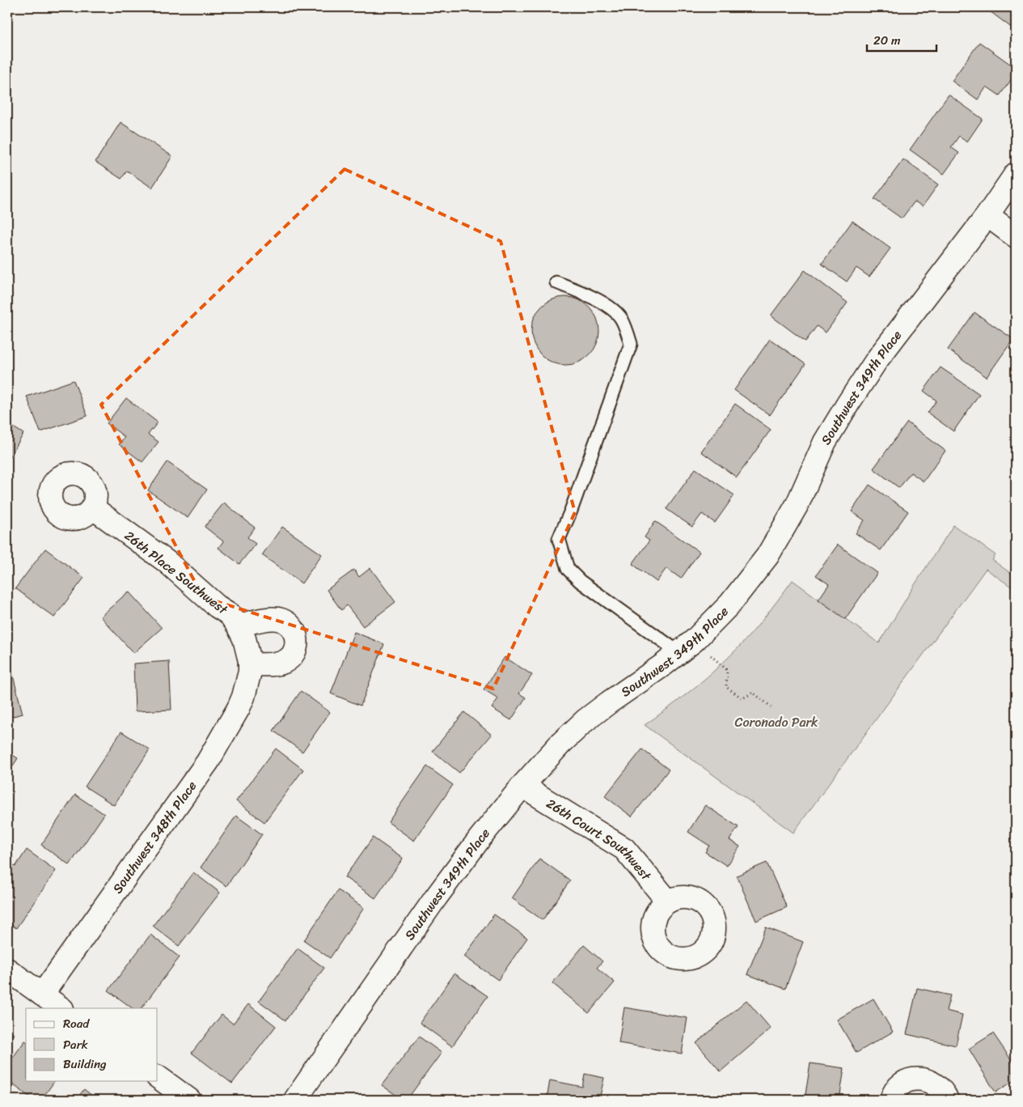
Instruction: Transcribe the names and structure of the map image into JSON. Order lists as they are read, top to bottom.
{
  "streets": {
    "street": [
      "Southwest 349th Place",
      "26th Place Southwest",
      "Southwest 348th Place",
      "26th Court Southwest"
    ]
  },
  "crossings": [
    ["Southwest 349th Place", "26th Court Southwest"],
    ["26th Place Southwest", "Southwest 348th Place"]
  ],
  "parks": ["Coronado Park"],
  "legend": ["Road", "Park", "Building"],
  "scale_bar": "20 m"
}
